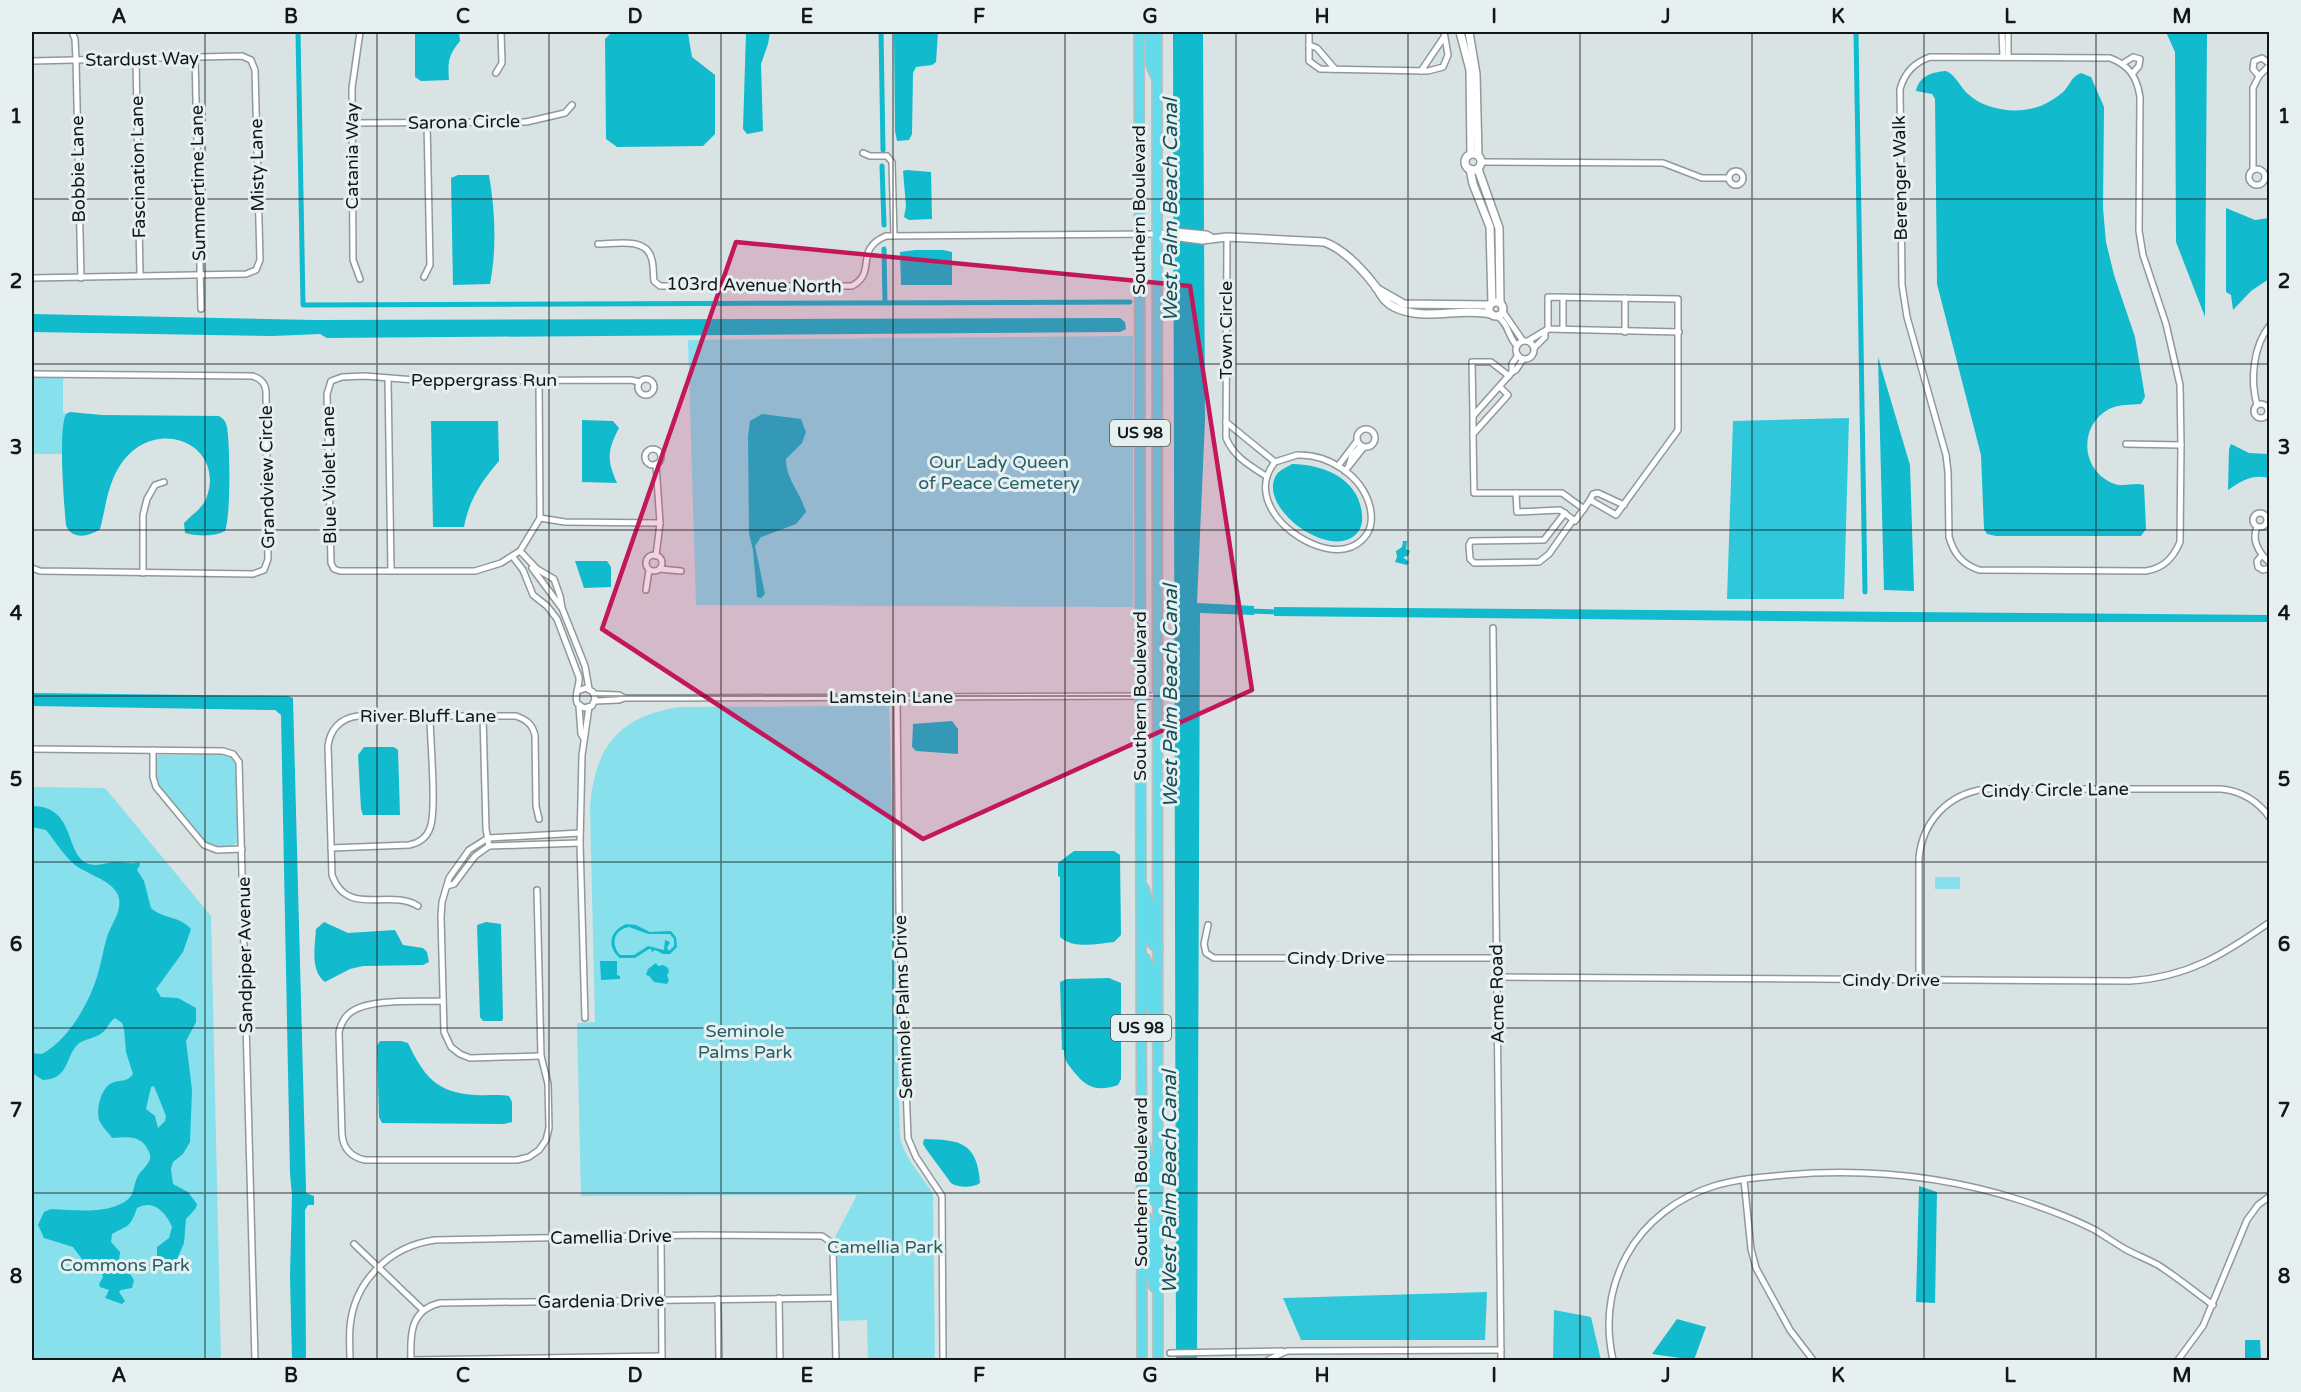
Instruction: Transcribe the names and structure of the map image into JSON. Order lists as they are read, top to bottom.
{
  "streets": {
    "highway": ["Southern Boulevard", "US 98"],
    "street": [
      "Stardust Way",
      "Sarona Circle",
      "Catania Way",
      "Misty Lane",
      "Fascination Lane",
      "Bobbie Lane",
      "Berenger Walk",
      "Summertime Lane",
      "103rd Avenue North",
      "Town Circle",
      "Peppergrass Run",
      "Blue Violet Lane",
      "Grandview Circle",
      "Lamstein Lane",
      "River Bluff Lane",
      "Cindy Circle Lane",
      "Sandpiper Avenue",
      "Cindy Drive",
      "Acme Road",
      "Seminole Palms Drive",
      "Camellia Drive",
      "Gardenia Drive"
    ]
  },
  "crossings": [
    ["Stardust Way", "Misty Lane"],
    ["Stardust Way", "Fascination Lane"],
    ["Stardust Way", "Bobbie Lane"],
    ["Stardust Way", "Summertime Lane"],
    ["Sarona Circle", "Catania Way"],
    ["Misty Lane", "Summertime Lane"],
    ["Southern Boulevard", "103rd Avenue North"],
    ["Southern Boulevard", "Lamstein Lane"],
    ["Peppergrass Run", "Blue Violet Lane"],
    ["Lamstein Lane", "Seminole Palms Drive"],
    ["Cindy Circle Lane", "Cindy Drive"],
    ["Cindy Drive", "Acme Road"],
    ["Camellia Drive", "Gardenia Drive"]
  ],
  "water": ["West Palm Beach Canal"],
  "parks": [
    "Our Lady Queen of Peace Cemetery",
    "Seminole Palms Park",
    "Camellia Park",
    "Commons Park"
  ],
  "grid": {
    "columns": [
      "A",
      "B",
      "C",
      "D",
      "E",
      "F",
      "G",
      "H",
      "I",
      "J",
      "K",
      "L",
      "M"
    ],
    "rows": [
      "1",
      "2",
      "3",
      "4",
      "5",
      "6",
      "7",
      "8"
    ]
  }
}
